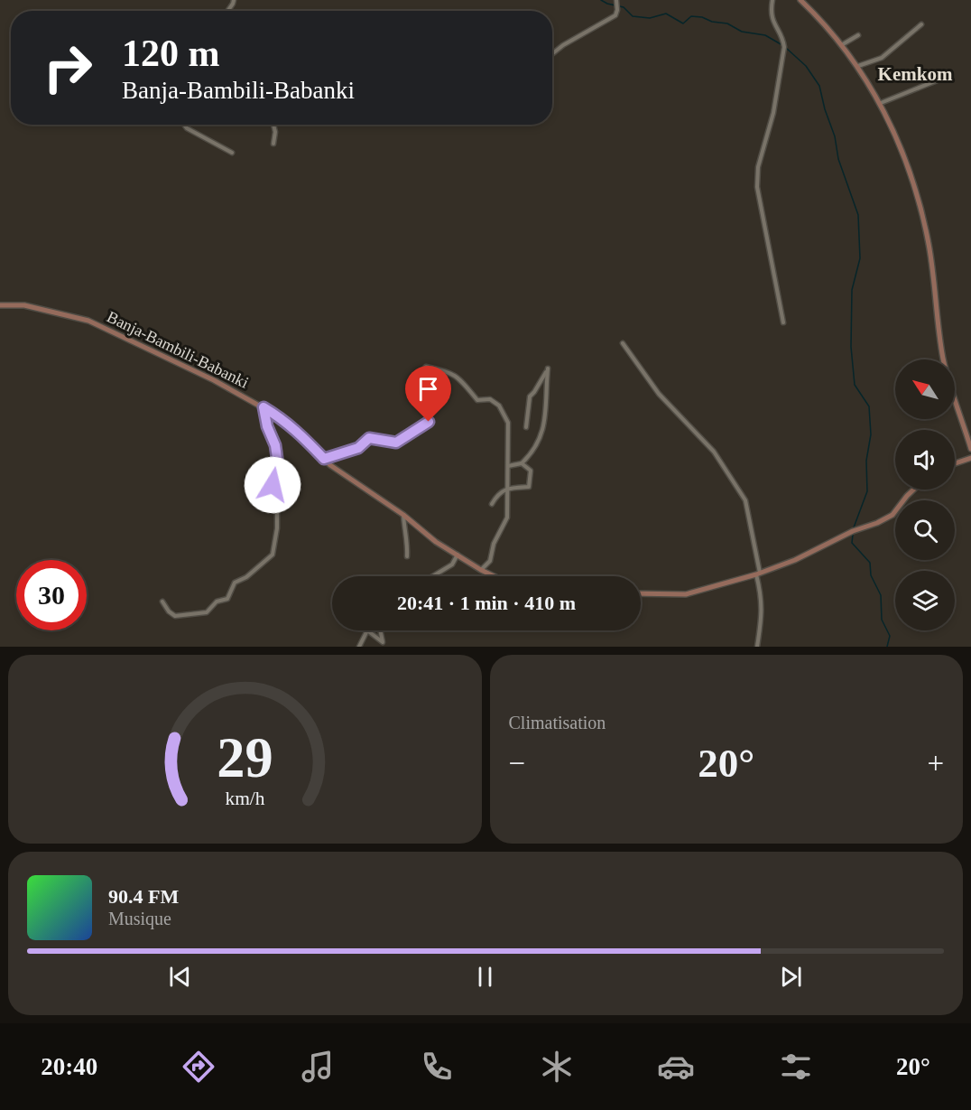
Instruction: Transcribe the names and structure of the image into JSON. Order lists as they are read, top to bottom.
{
  "streets": {
    "street": ["Banja-Bambili-Babanki"]
  },
  "districts": ["Kemkom"],
  "north": "top left",
  "page": {
    "turn": ["120 m", "Banja-Bambili-Babanki"],
    "limit": "30",
    "trip": "20:41 · 1 min · 410 m",
    "tile": "Climatisation",
    "heat": ["−", "20°", "+"],
    "song": ["90.4 FM", "Musique"],
    "tabs": ["20:40", "20°"],
    "gauge": ["29", "km/h"]
  }
}
